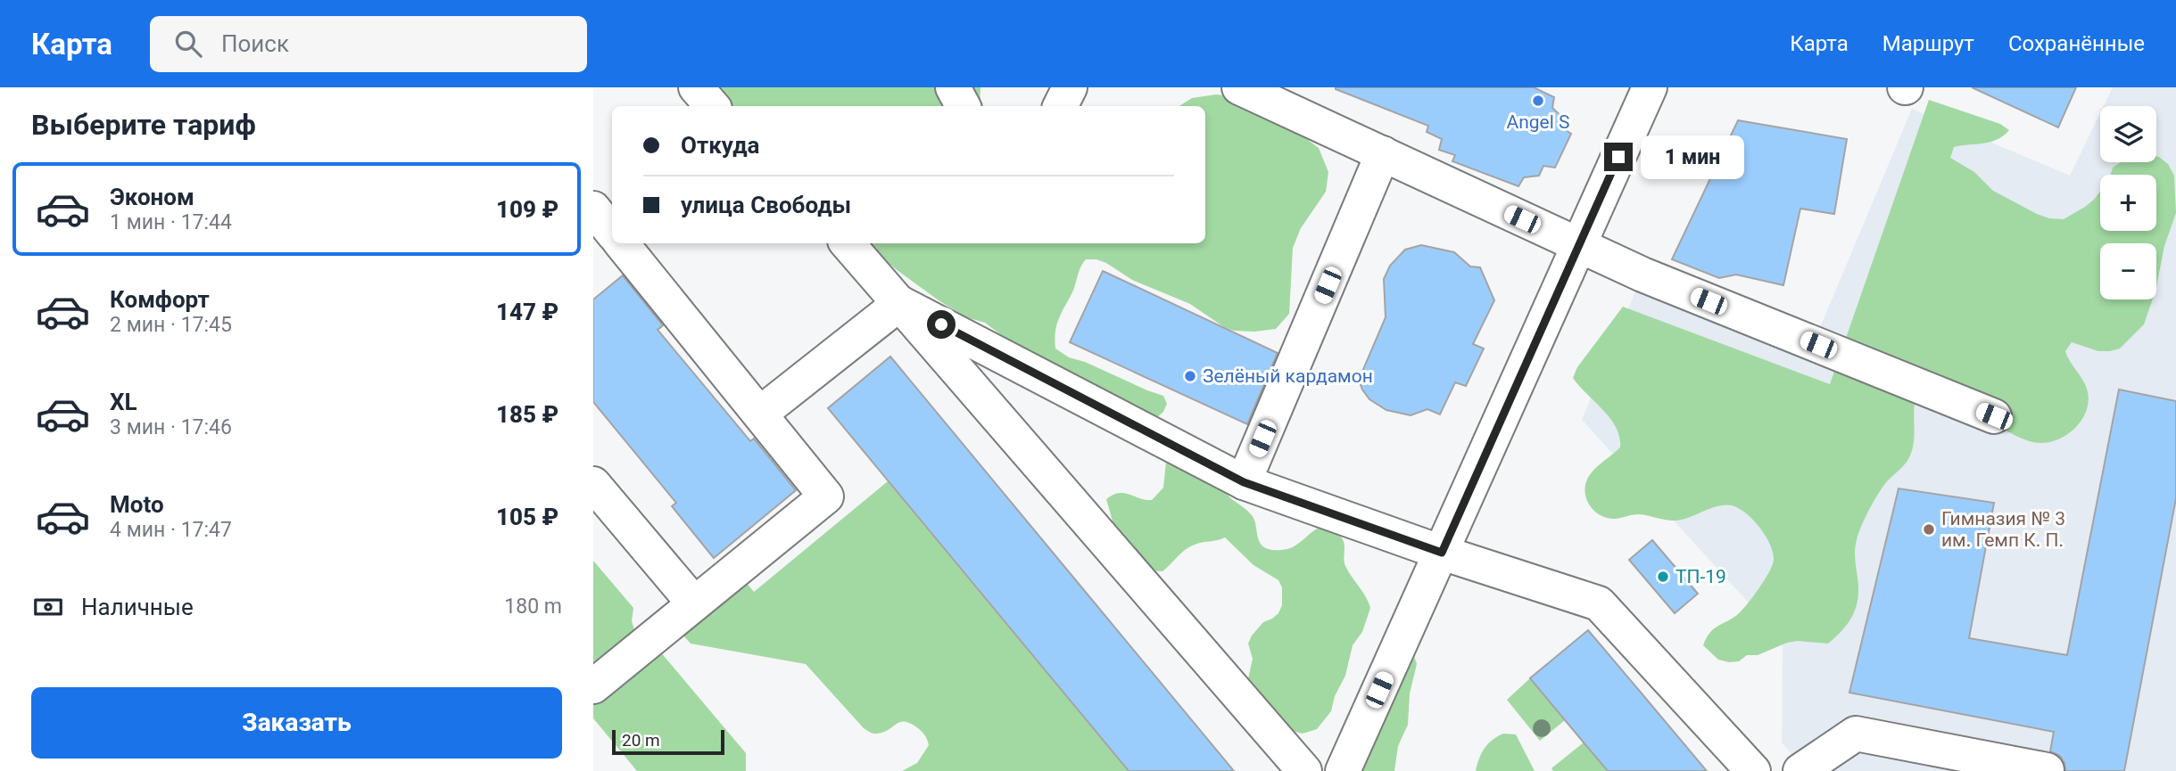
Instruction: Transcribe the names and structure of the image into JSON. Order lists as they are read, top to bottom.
{
  "places": [
    "Angel S",
    "Зелёный кардамон",
    "Гимназия № 3 им. Гемп К. П.",
    "ТП-19"
  ],
  "scale_bar": "20 m",
  "page": {
    "header": "Карта",
    "search": "Поиск",
    "nav": ["Карта", "Маршрут", "Сохранённые"],
    "heading": "Выберите тариф",
    "map_buttons": ["+", "−"],
    "banner": ["Откуда", "улица Свободы"],
    "bubble": "1 мин",
    "list": [
      {
        "name": "Эконом",
        "note": "1 мин · 17:44",
        "value": "109 ₽"
      },
      {
        "name": "Комфорт",
        "note": "2 мин · 17:45",
        "value": "147 ₽"
      },
      {
        "name": "XL",
        "note": "3 мин · 17:46",
        "value": "185 ₽"
      },
      {
        "name": "Moto",
        "note": "4 мин · 17:47",
        "value": "105 ₽"
      }
    ],
    "pay": ["Наличные", "180 m"],
    "buttons": "Заказать",
    "scale": "20 m"
  }
}
